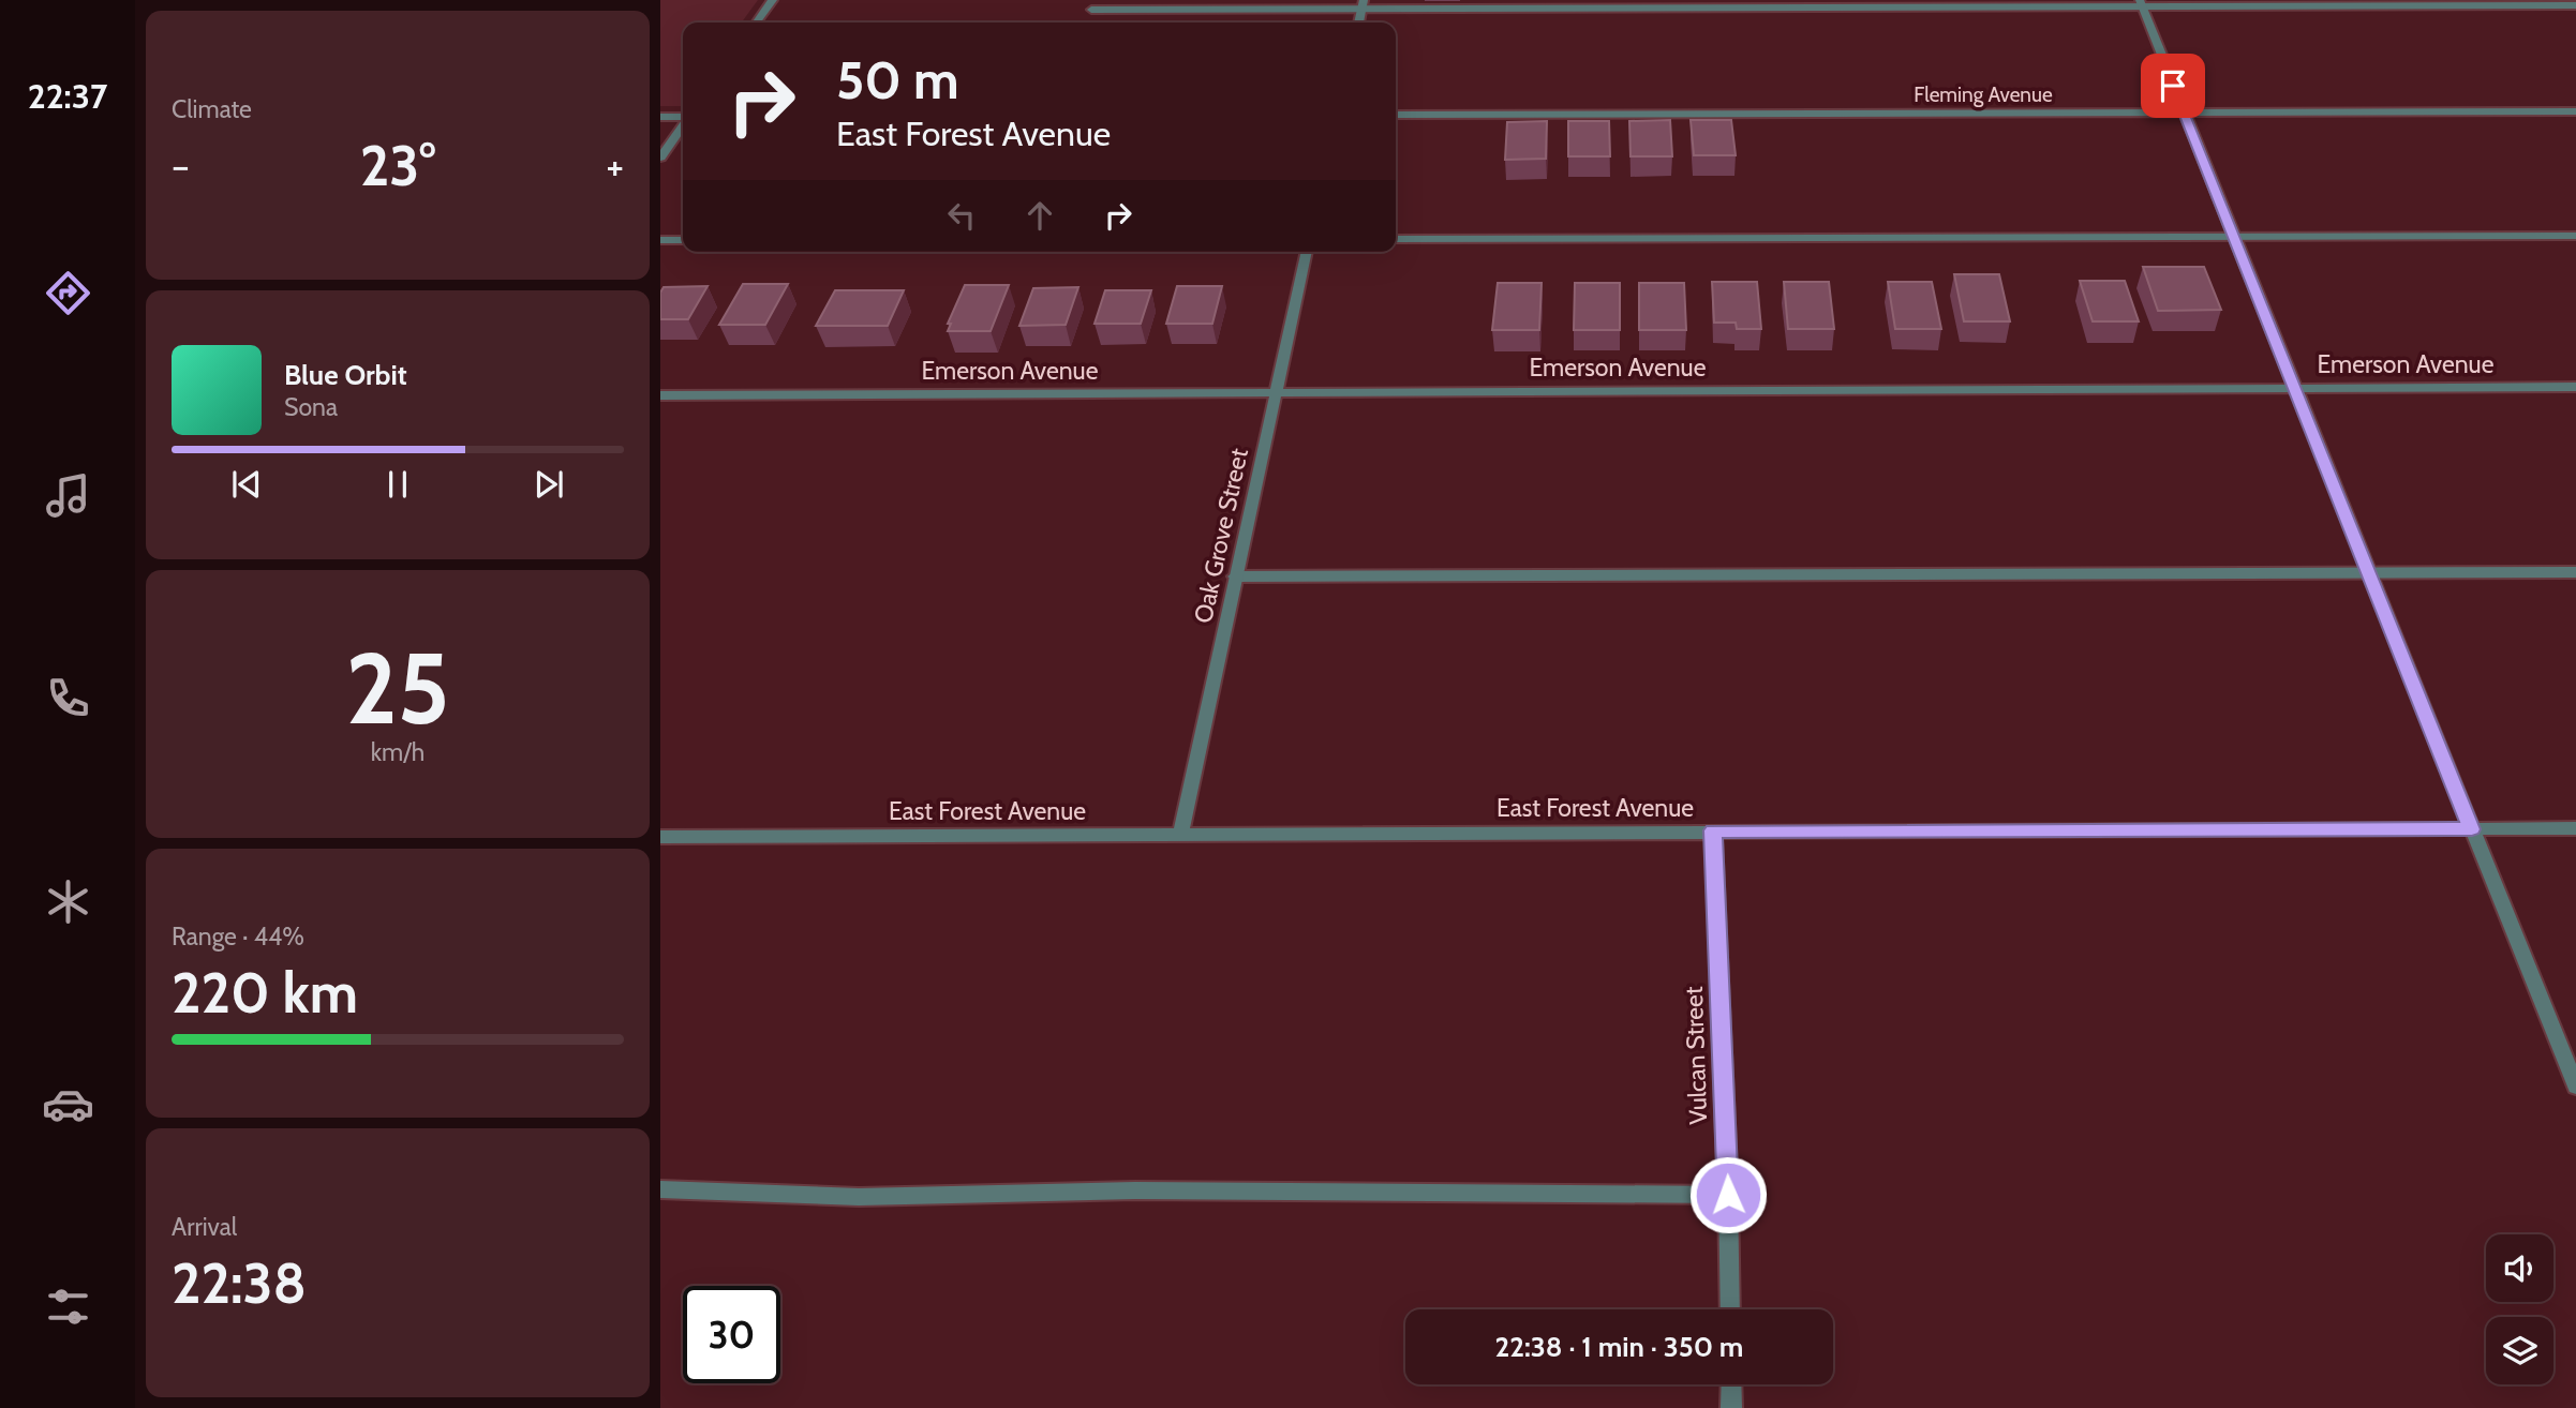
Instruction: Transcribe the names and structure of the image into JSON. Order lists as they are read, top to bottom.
{
  "streets": {
    "street": [
      "Fleming Avenue",
      "Emerson Avenue",
      "Oak Grove Street",
      "East Forest Avenue",
      "Vulcan Street"
    ]
  },
  "crossings": [
    ["Emerson Avenue", "Oak Grove Street"],
    ["Oak Grove Street", "East Forest Avenue"],
    ["East Forest Avenue", "Vulcan Street"]
  ],
  "page": {
    "tabs": "22:37",
    "tile": [
      "Climate",
      ["25", "km/h"],
      ["Range · 44%", "220 km"],
      ["Arrival", "22:38"]
    ],
    "turn": ["50 m", "East Forest Avenue"],
    "heat": ["−", "23°", "+"],
    "song": ["Blue Orbit", "Sona"],
    "limit": "30",
    "trip": "22:38 · 1 min · 350 m"
  }
}
